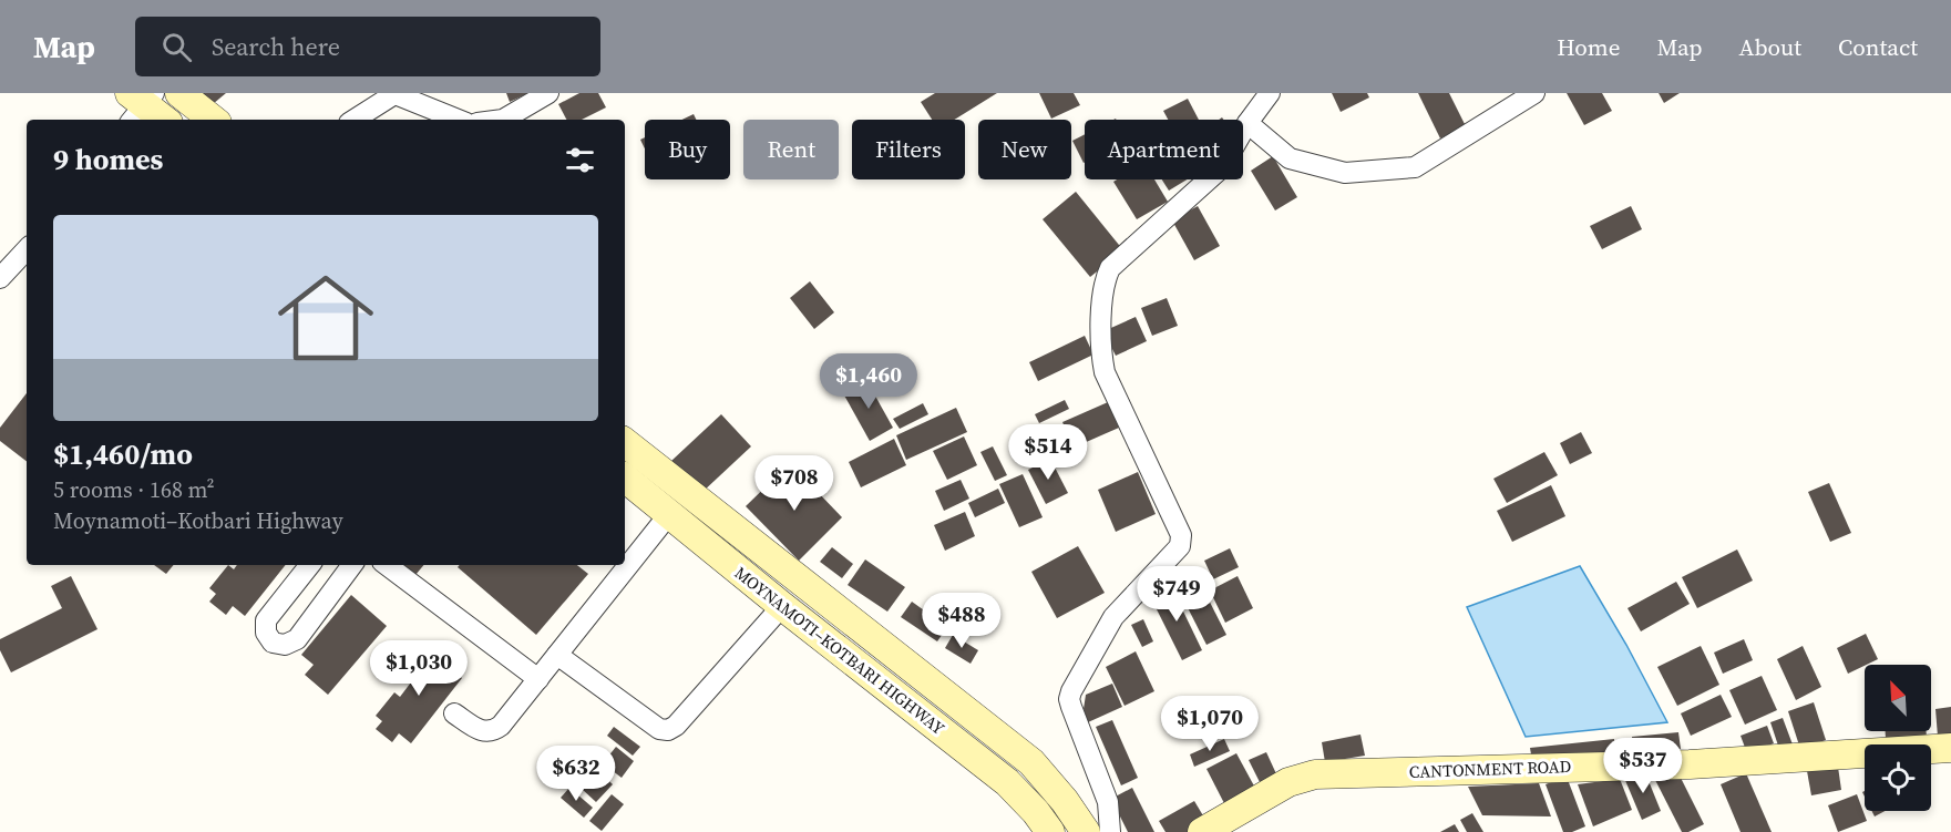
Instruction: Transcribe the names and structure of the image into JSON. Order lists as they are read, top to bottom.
{
  "streets": {
    "main road": ["MOYNAMOTI–KOTBARI HIGHWAY", "CANTONMENT ROAD"]
  },
  "north": "top left",
  "page": {
    "header": "Map",
    "search": "Search here",
    "nav": [
      "Home",
      "Map",
      "About",
      "Contact"
    ],
    "chip": [
      "Buy",
      "Rent",
      "Filters",
      "New",
      "Apartment"
    ],
    "heading": "9 homes",
    "list": [
      {
        "name": "$1,460/mo",
        "note": "5 rooms · 168 m² · Moynamoti–Kotbari Highway"
      }
    ],
    "price": [
      "$1,460",
      "$514",
      "$708",
      "$749",
      "$488",
      "$1,030",
      "$1,070",
      "$537",
      "$632"
    ]
  }
}
